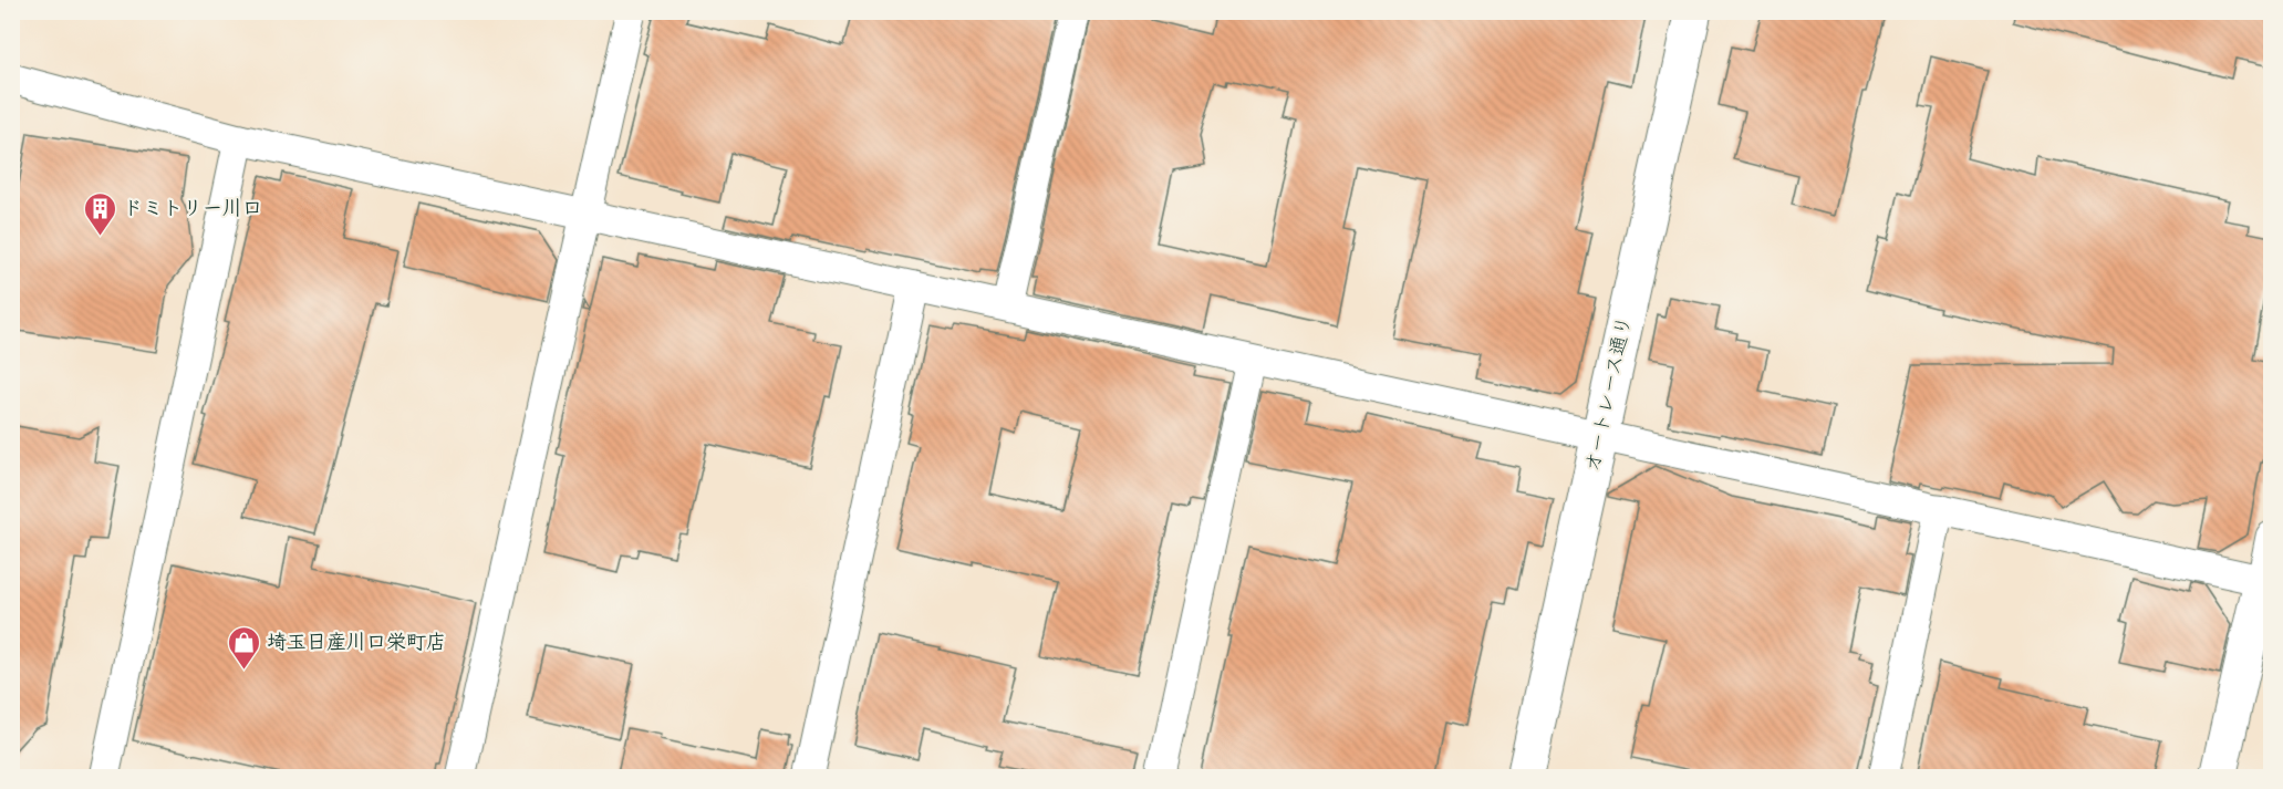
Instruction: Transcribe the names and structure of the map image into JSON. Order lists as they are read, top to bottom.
{
  "streets": {
    "street": ["オートレース通り"]
  },
  "places": {
    "building": ["ドミトリー川口"],
    "shop": ["埼玉日産川口栄町店"]
  }
}
